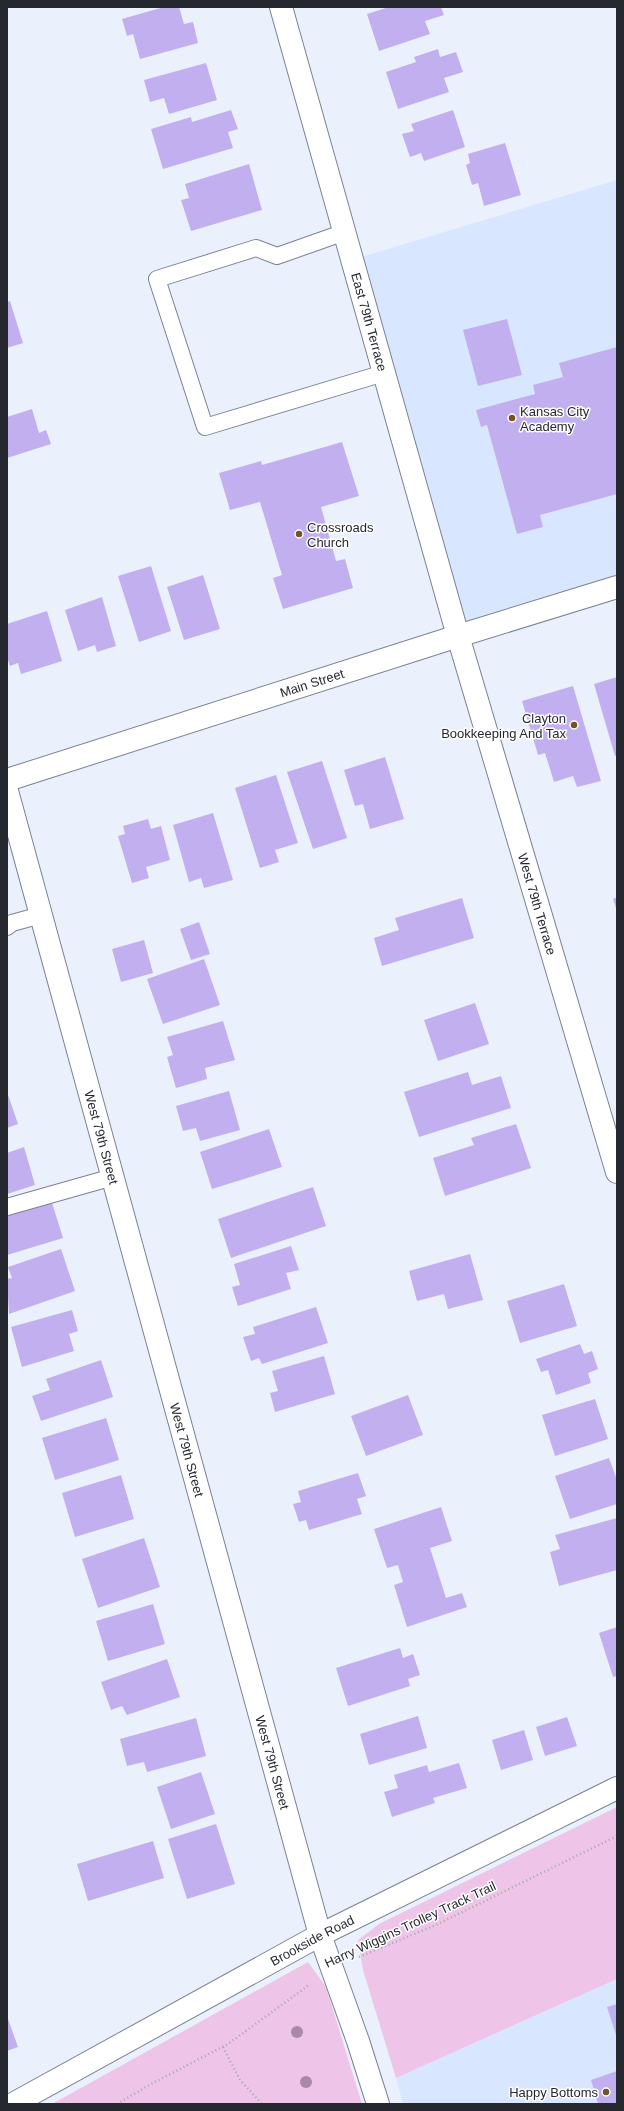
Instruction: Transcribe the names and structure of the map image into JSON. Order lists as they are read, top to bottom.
{
  "streets": {
    "street": [
      "East 79th Terrace",
      "Main Street",
      "West 79th Terrace",
      "West 79th Street",
      "Brookside Road"
    ],
    "path": ["Harry Wiggins Trolley Track Trail"]
  },
  "crossings": [
    ["East 79th Terrace", "Main Street"],
    ["East 79th Terrace", "West 79th Terrace"],
    ["Main Street", "West 79th Terrace"],
    ["West 79th Street", "Harry Wiggins Trolley Track Trail"],
    ["West 79th Street", "Brookside Road"]
  ],
  "places": [
    "Kansas City Academy",
    "Crossroads Church",
    "Clayton Bookkeeping And Tax",
    "Happy Bottoms"
  ]
}
